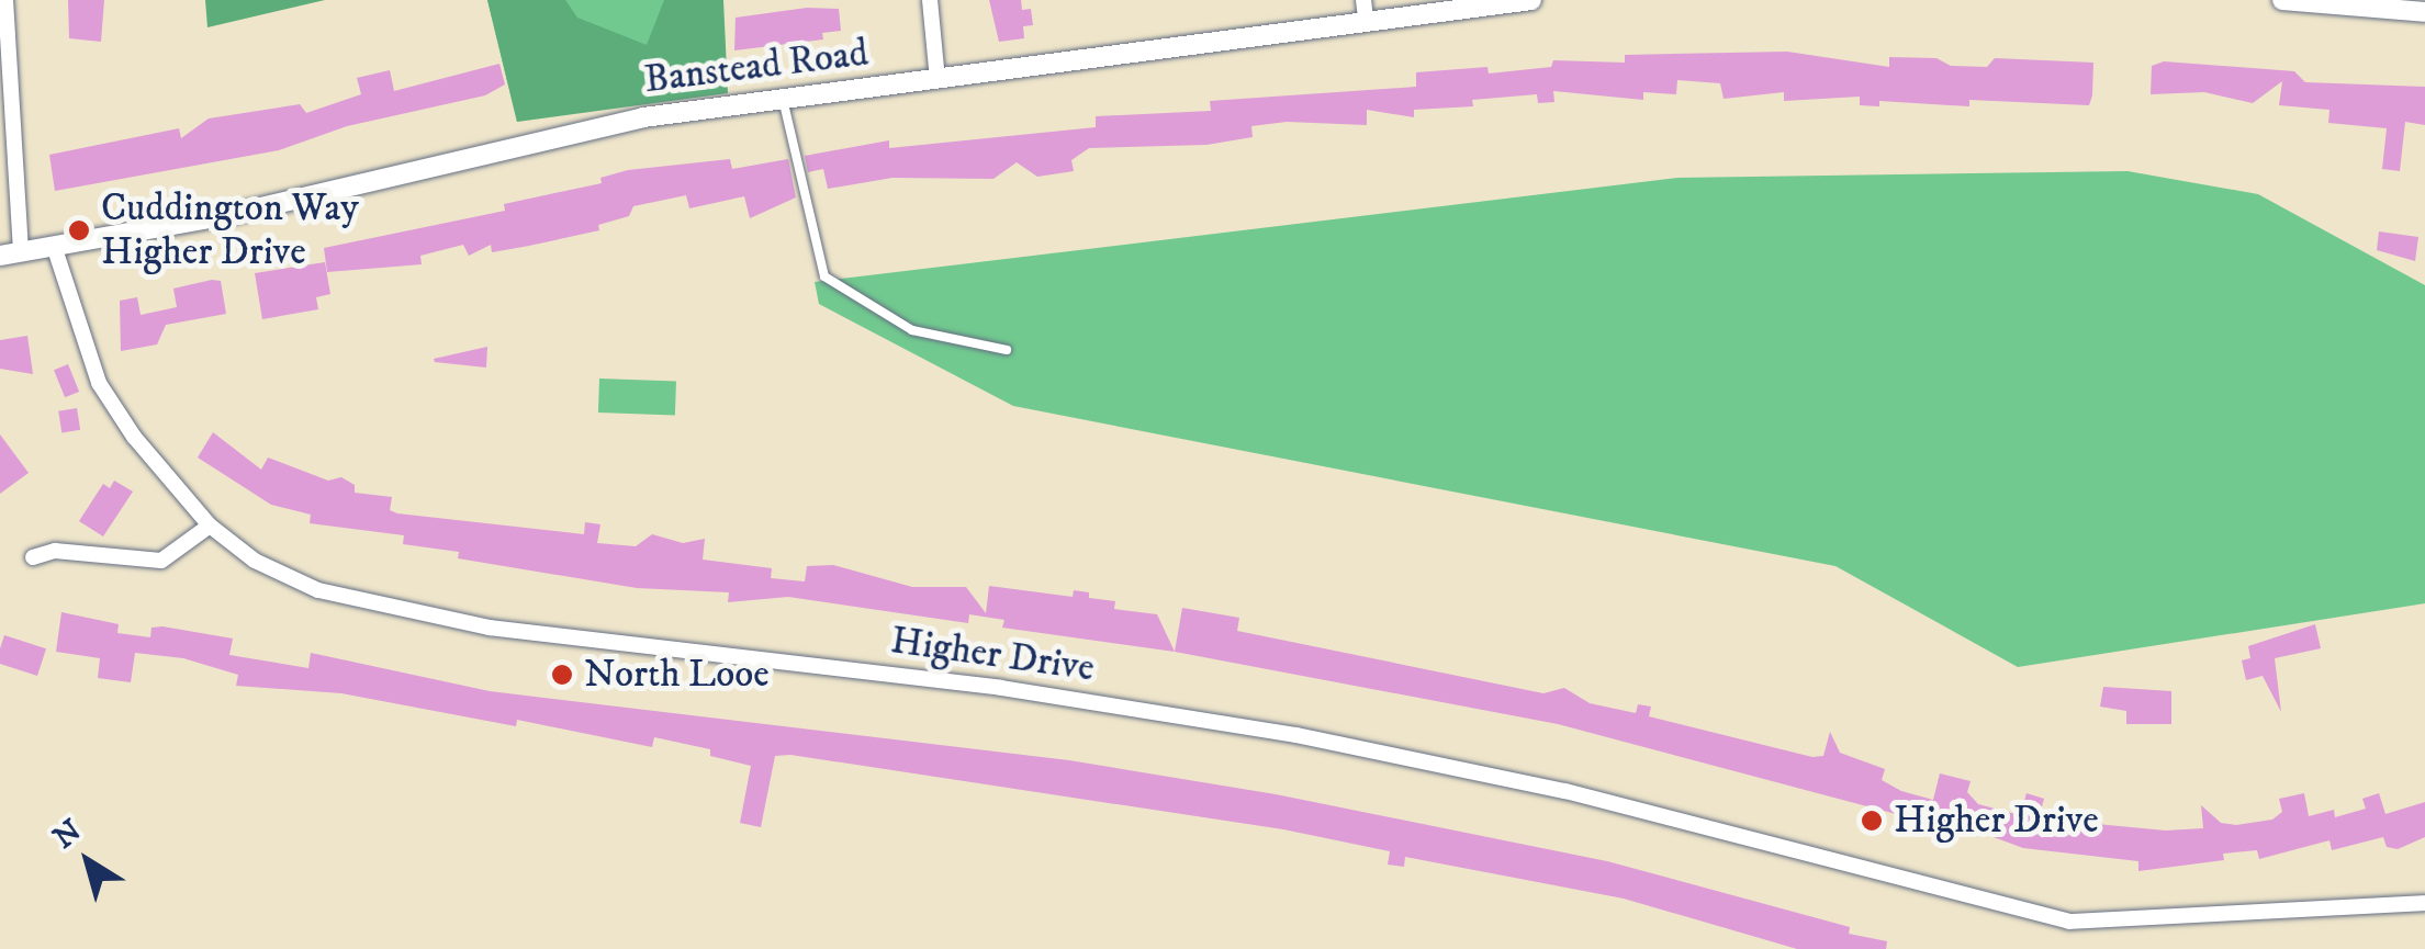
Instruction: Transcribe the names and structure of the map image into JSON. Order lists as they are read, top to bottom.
{
  "streets": {
    "street": ["Banstead Road", "Higher Drive"]
  },
  "crossings": [
    ["Banstead Road", "Higher Drive"]
  ],
  "places": ["Cuddington Way Higher Drive", "North Looe", "Higher Drive"],
  "north": "top left"
}
